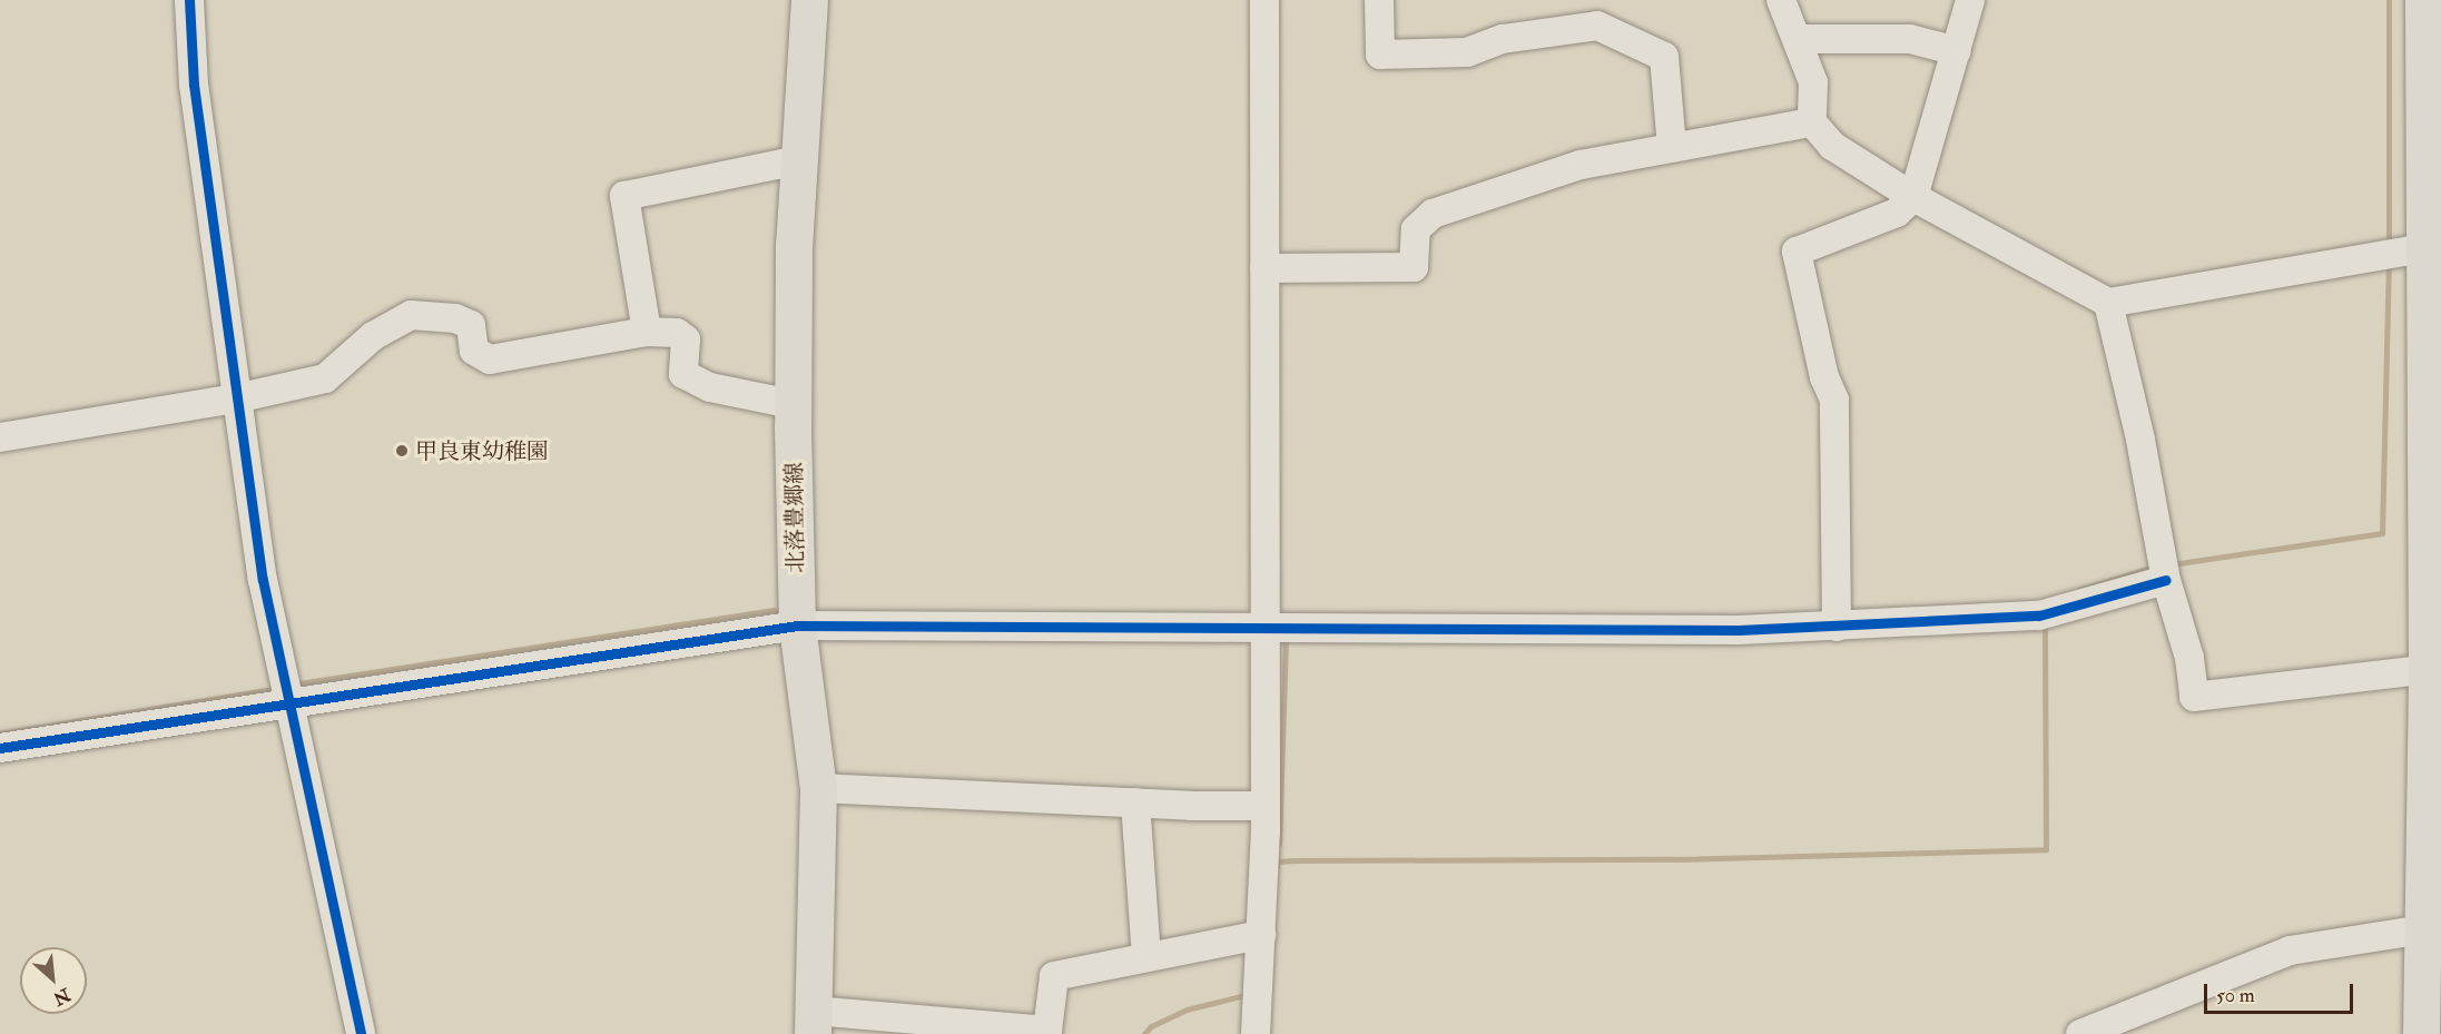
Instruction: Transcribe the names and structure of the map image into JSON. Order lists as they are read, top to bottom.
{
  "streets": {
    "main road": ["北落豊郷線"]
  },
  "places": ["甲良東幼稚園"],
  "scale_bar": "50 m",
  "north": "bottom right"
}
